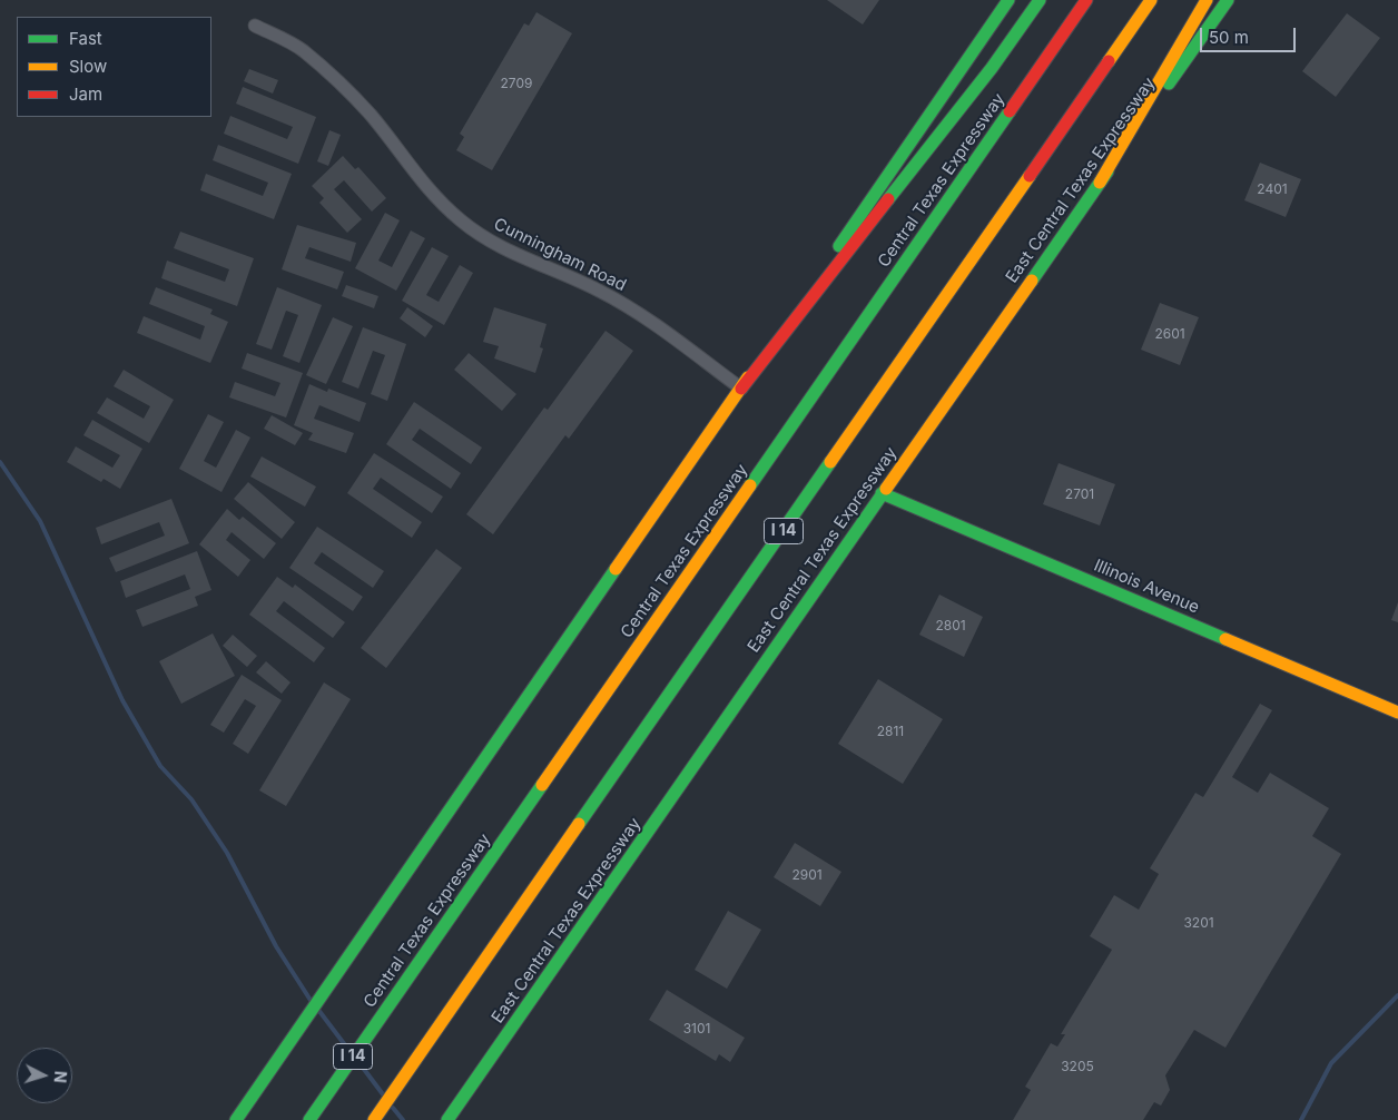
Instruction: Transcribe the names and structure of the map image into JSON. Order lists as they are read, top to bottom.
{
  "streets": {
    "main road": [
      "Central Texas Expressway",
      "East Central Texas Expressway",
      "I 14",
      "Illinois Avenue"
    ],
    "street": ["Cunningham Road"]
  },
  "crossings": [
    ["East Central Texas Expressway", "Illinois Avenue"]
  ],
  "house_numbers": [
    "2709",
    "2401",
    "2601",
    "2701",
    "2801",
    "2811",
    "2901",
    "3201",
    "3101",
    "3205"
  ],
  "legend": ["Fast", "Slow", "Jam"],
  "scale_bar": "50 m",
  "north": "right"
}
